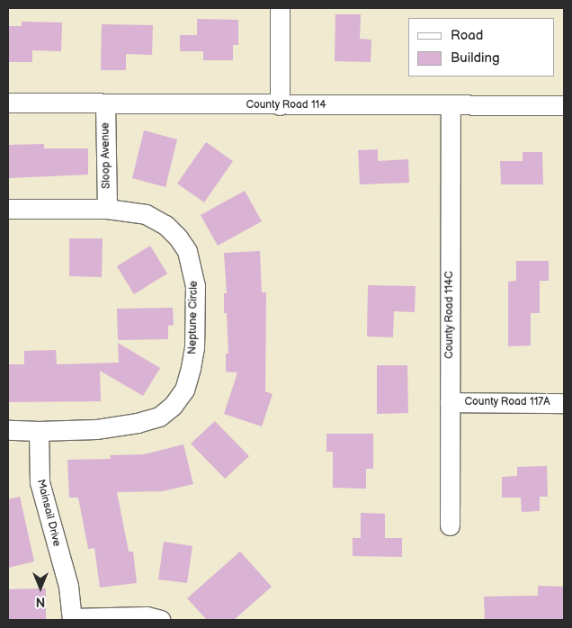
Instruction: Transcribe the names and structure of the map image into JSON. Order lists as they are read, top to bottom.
{
  "streets": {
    "street": [
      "County Road 114",
      "Sloop Avenue",
      "County Road 114C",
      "Neptune Circle",
      "County Road 117A",
      "Mainsail Drive"
    ]
  },
  "crossings": [
    ["County Road 114", "Sloop Avenue"],
    ["County Road 114", "County Road 114C"],
    ["Sloop Avenue", "Neptune Circle"],
    ["County Road 114C", "County Road 117A"],
    ["Neptune Circle", "Mainsail Drive"]
  ],
  "legend": ["Road", "Building"],
  "north": "bottom"
}
